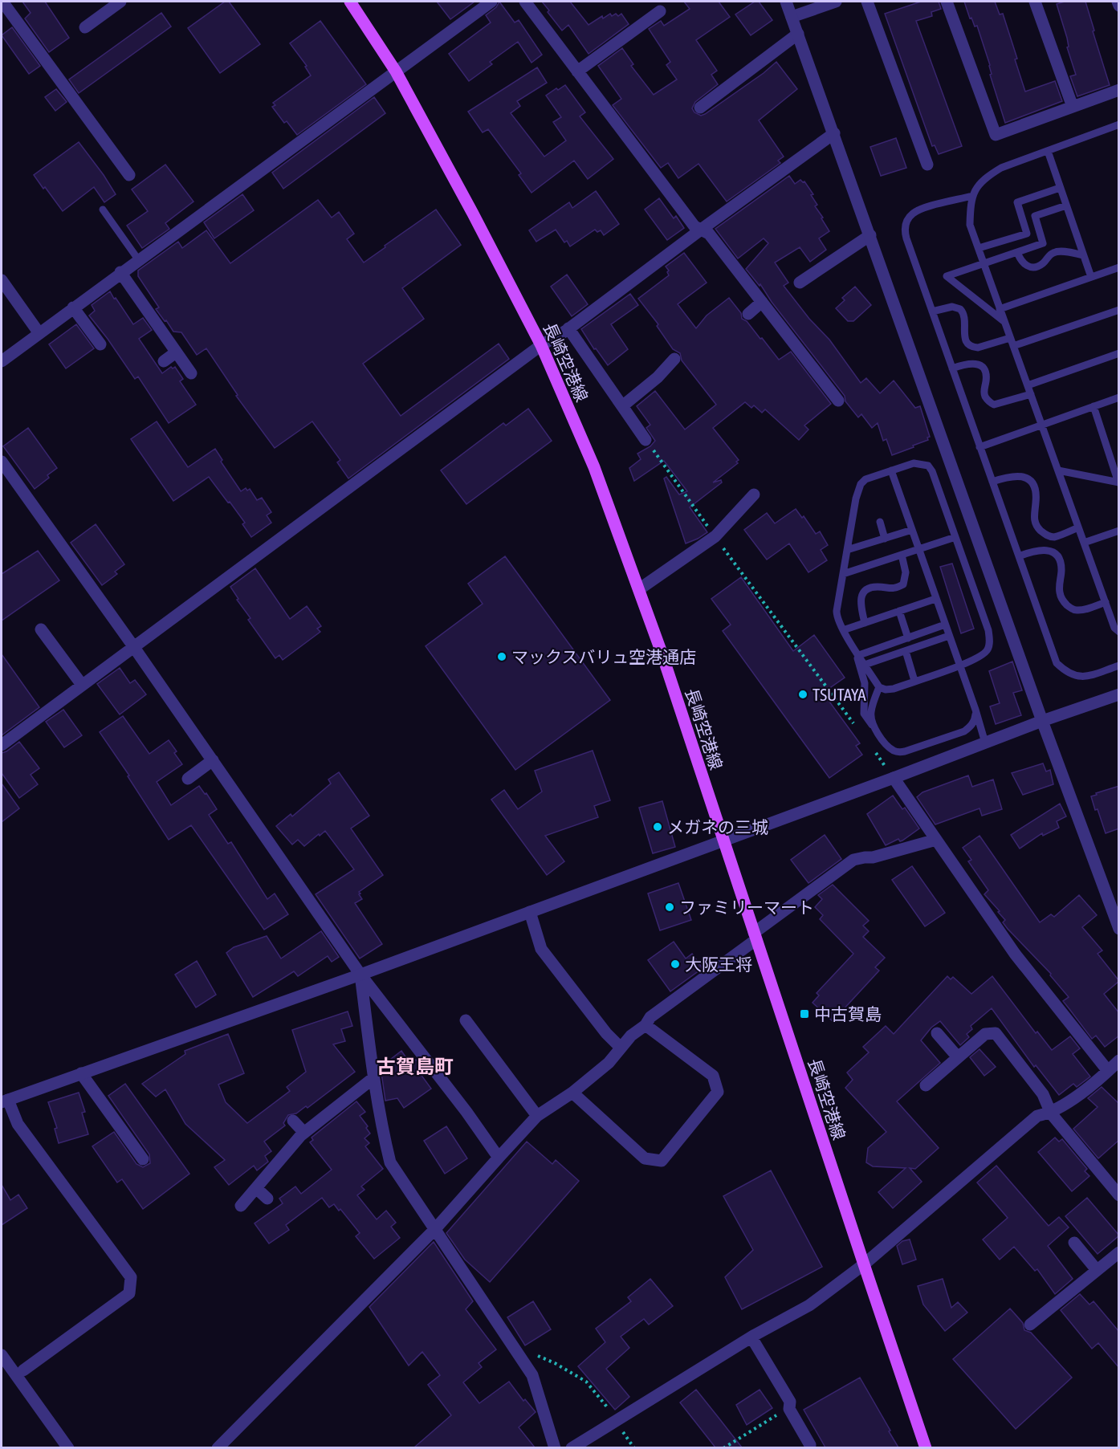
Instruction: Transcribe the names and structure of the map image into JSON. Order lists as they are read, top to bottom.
{
  "streets": {
    "main road": ["長崎空港線"]
  },
  "districts": ["古賀島町"],
  "places": {
    "other": [
      "マックスバリュ空港通店",
      "TSUTAYA",
      "メガネの三城",
      "ファミリーマート",
      "大阪王将"
    ],
    "transit": ["中古賀島"]
  }
}
